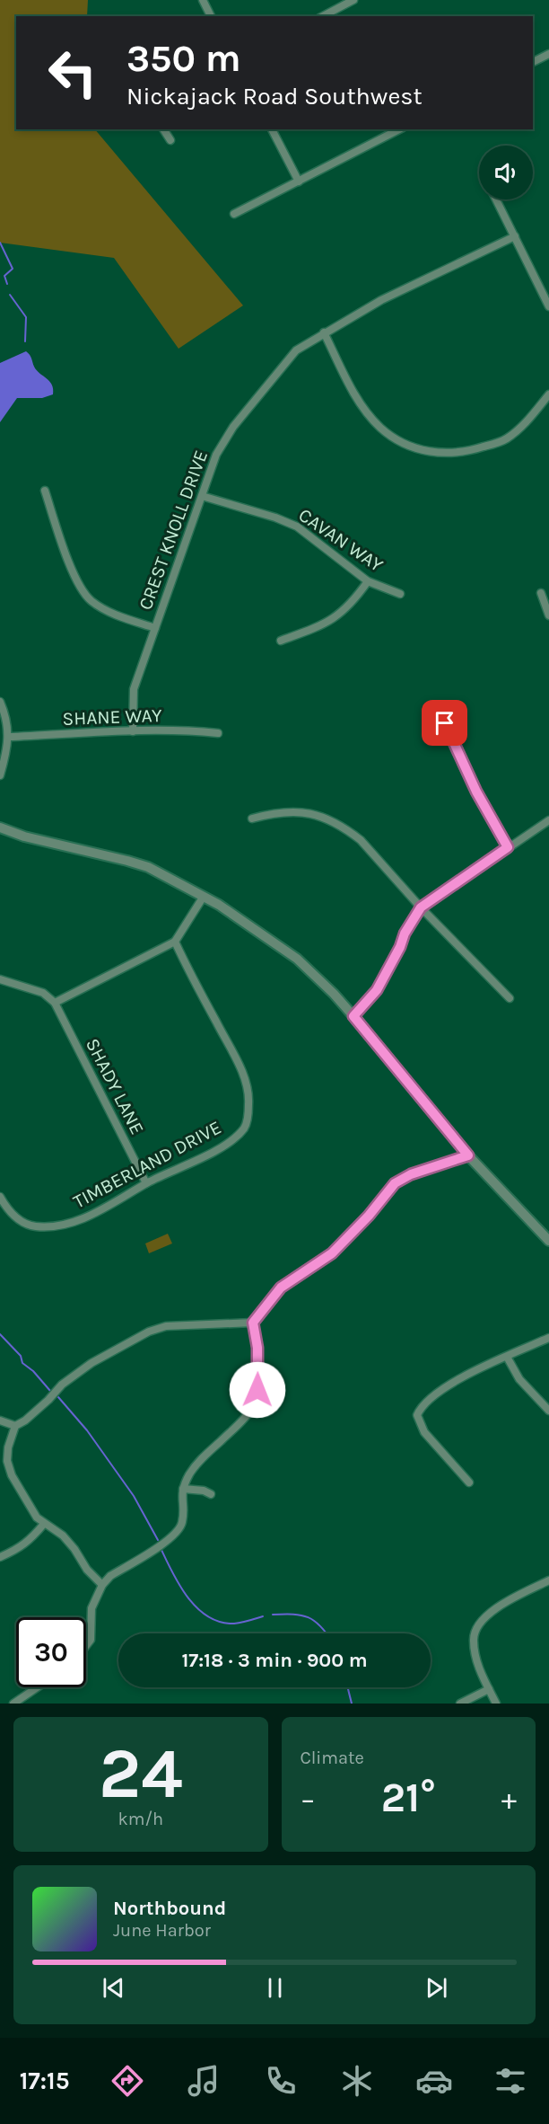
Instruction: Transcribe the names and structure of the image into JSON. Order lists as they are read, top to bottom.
{
  "streets": {
    "street": [
      "CREST KNOLL DRIVE",
      "CAVAN WAY",
      "SHANE WAY",
      "SHADY LANE",
      "TIMBERLAND DRIVE"
    ]
  },
  "crossings": [
    ["CREST KNOLL DRIVE", "CAVAN WAY"],
    ["CREST KNOLL DRIVE", "SHANE WAY"],
    ["SHADY LANE", "TIMBERLAND DRIVE"]
  ],
  "page": {
    "turn": ["350 m", "Nickajack Road Southwest"],
    "limit": "30",
    "trip": "17:18 · 3 min · 900 m",
    "tile": [
      ["24", "km/h"],
      "Climate"
    ],
    "heat": ["−", "21°", "+"],
    "song": ["Northbound", "June Harbor"],
    "tabs": "17:15"
  }
}
